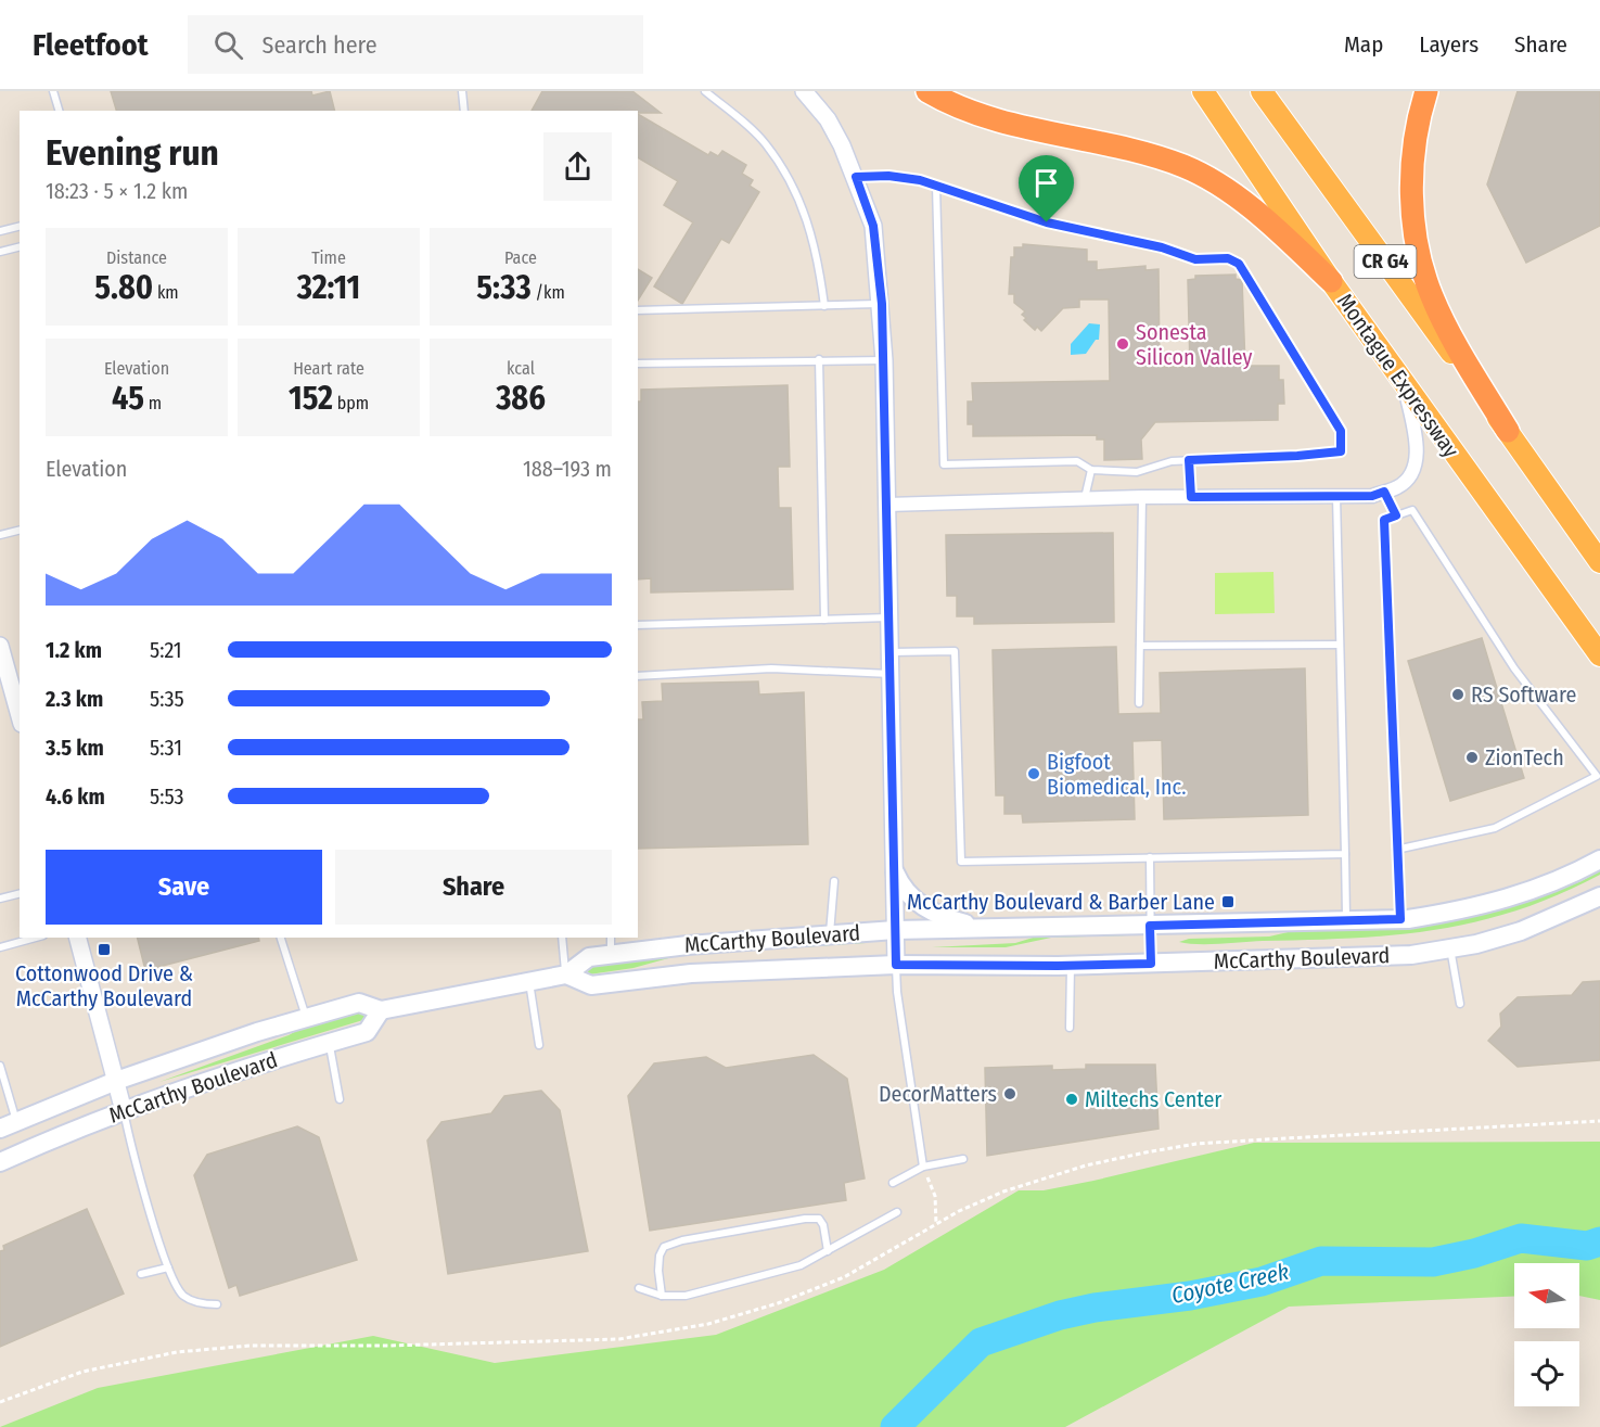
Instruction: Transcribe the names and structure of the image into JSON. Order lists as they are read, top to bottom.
{
  "streets": {
    "highway": ["CR G4", "Montague Expressway"],
    "main road": ["McCarthy Boulevard"]
  },
  "water": ["Coyote Creek"],
  "places": {
    "other": [
      "Sonesta Silicon Valley",
      "RS Software",
      "ZionTech",
      "Bigfoot Biomedical, Inc.",
      "DecorMatters",
      "Miltechs Center"
    ],
    "transit": ["McCarthy Boulevard & Barber Lane", "Cottonwood Drive & McCarthy Boulevard"]
  },
  "north": "left",
  "page": {
    "header": "Fleetfoot",
    "search": "Search here",
    "nav": ["Map", "Layers", "Share"],
    "heading": ["Evening run", "18:23 · 5 × 1.2 km"],
    "stats": [
      ["Distance", "5.80 km"],
      ["Time", "32:11"],
      ["Pace", "5:33 /km"],
      ["Elevation", "45 m"],
      ["Heart rate", "152 bpm"],
      ["kcal", "386"]
    ],
    "chart": ["Elevation", "188–193 m"],
    "list": [
      {
        "name": "1.2 km",
        "note": "5:21"
      },
      {
        "name": "2.3 km",
        "note": "5:35"
      },
      {
        "name": "3.5 km",
        "note": "5:31"
      },
      {
        "name": "4.6 km",
        "note": "5:53"
      }
    ],
    "buttons": ["Save", "Share"]
  }
}
